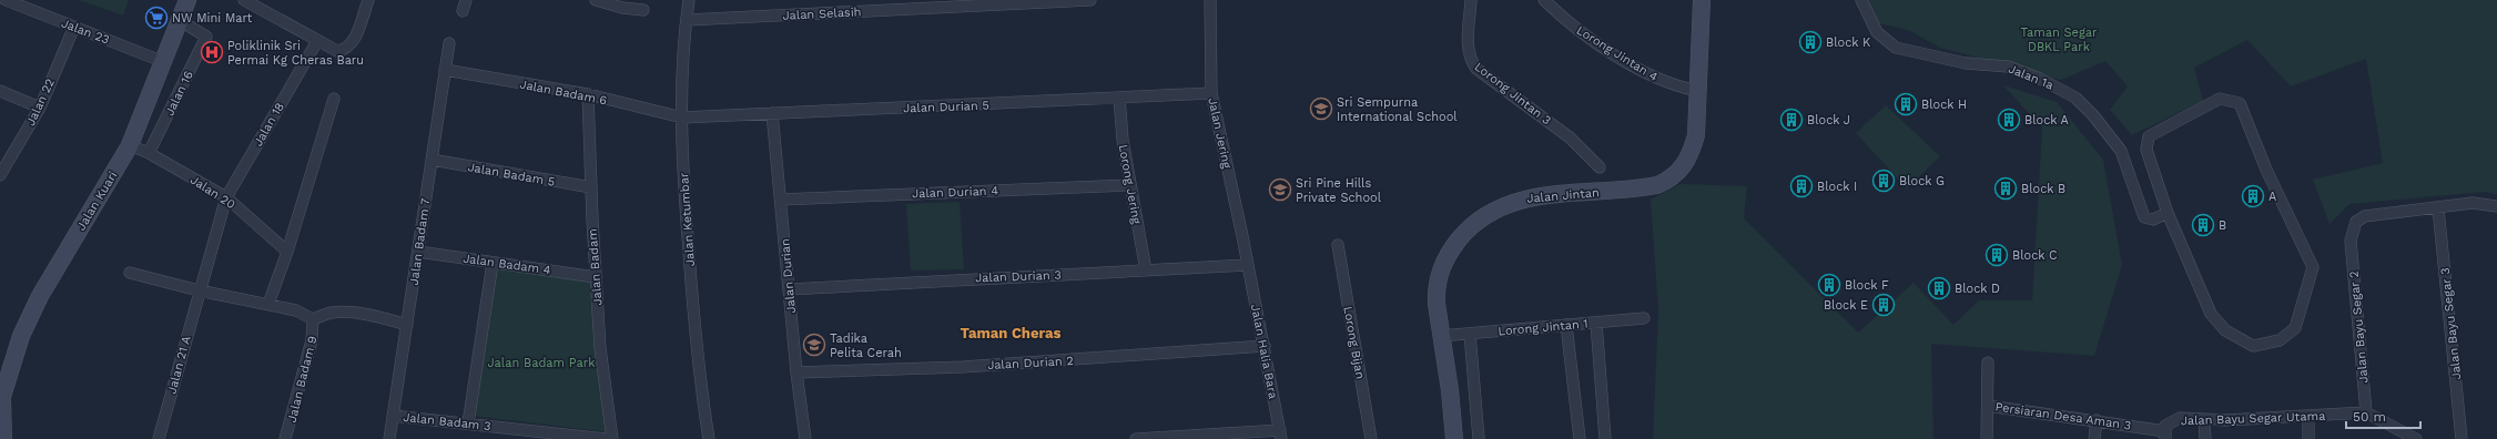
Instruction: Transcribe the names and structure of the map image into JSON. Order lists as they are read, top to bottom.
{
  "streets": {
    "street": [
      "Jalan Selasih",
      "Jalan 23",
      "Lorong Jintan 4",
      "Jalan 1a",
      "Jalan Badam 6",
      "Jalan 16",
      "Lorong Jintan 3",
      "Jalan 22",
      "Jalan Durian 5",
      "Jalan 18",
      "Jalan Jering",
      "Jalan Badam 5",
      "Lorong Jering",
      "Jalan 20",
      "Jalan Durian 4",
      "Jalan Jintan",
      "Jalan Kuari",
      "Jalan Ketumbar",
      "Jalan Badam 7",
      "Jalan Badam 4",
      "Jalan Badam",
      "Jalan Durian",
      "Jalan Durian 3",
      "Jalan Bayu Segar 3",
      "Lorong Jintan 1",
      "Jalan Bayu Segar 2",
      "Lorong Bijan",
      "Jalan Halia Bara",
      "Jalan Durian 2",
      "Jalan 21 A",
      "Jalan Badam 9",
      "Persiaran Desa Aman 3",
      "Jalan Bayu Segar Utama",
      "Jalan Badam 3"
    ]
  },
  "crossings": [
    ["Jalan Selasih", "Jalan Ketumbar"],
    ["Jalan 23", "Jalan 22"],
    ["Jalan 23", "Jalan Kuari"],
    ["Lorong Jintan 4", "Jalan Jintan"],
    ["Jalan Badam 6", "Jalan Durian 5"],
    ["Jalan Badam 6", "Jalan Ketumbar"],
    ["Jalan Badam 6", "Jalan Badam 7"],
    ["Jalan Badam 6", "Jalan Badam"],
    ["Jalan 16", "Jalan 20"],
    ["Jalan 16", "Jalan Kuari"],
    ["Jalan Durian 5", "Jalan Jering"],
    ["Jalan Durian 5", "Lorong Jering"],
    ["Jalan Durian 5", "Jalan Ketumbar"],
    ["Jalan Durian 5", "Jalan Durian"],
    ["Jalan 18", "Jalan 20"],
    ["Jalan 18", "Jalan 21 A"],
    ["Jalan Jering", "Jalan Durian 3"],
    ["Jalan Jering", "Jalan Halia Bara"],
    ["Jalan Badam 5", "Jalan Badam 7"],
    ["Jalan Badam 5", "Jalan Badam"],
    ["Lorong Jering", "Jalan Durian 4"],
    ["Lorong Jering", "Jalan Durian 3"],
    ["Jalan 20", "Jalan Kuari"],
    ["Jalan Durian 4", "Jalan Durian"],
    ["Jalan Jintan", "Lorong Jintan 1"],
    ["Jalan Badam 7", "Jalan Badam 4"],
    ["Jalan Badam 7", "Jalan Badam 3"],
    ["Jalan Badam 4", "Jalan Badam"],
    ["Jalan Durian", "Jalan Durian 3"],
    ["Jalan Durian", "Jalan Durian 2"],
    ["Jalan Durian 3", "Jalan Halia Bara"],
    ["Jalan Bayu Segar 3", "Jalan Bayu Segar 2"],
    ["Jalan Bayu Segar 2", "Jalan Bayu Segar Utama"],
    ["Jalan Halia Bara", "Jalan Durian 2"],
    ["Persiaran Desa Aman 3", "Jalan Bayu Segar Utama"]
  ],
  "districts": ["Taman Cheras"],
  "parks": ["Taman Segar DBKL Park", "Jalan Badam Park"],
  "places": {
    "supermarket": ["NW Mini Mart"],
    "building": [
      "Block K",
      "Block H",
      "Block J",
      "Block A",
      "Block G",
      "Block I",
      "Block B",
      "A",
      "B",
      "Block C",
      "Block F",
      "Block D",
      "Block E"
    ],
    "hospital": ["Poliklinik Sri Permai Kg Cheras Baru"],
    "school or university": ["Sri Sempurna International School", "Sri Pine Hills Private School", "Tadika Pelita Cerah"]
  },
  "scale_bar": "50 m"
}
